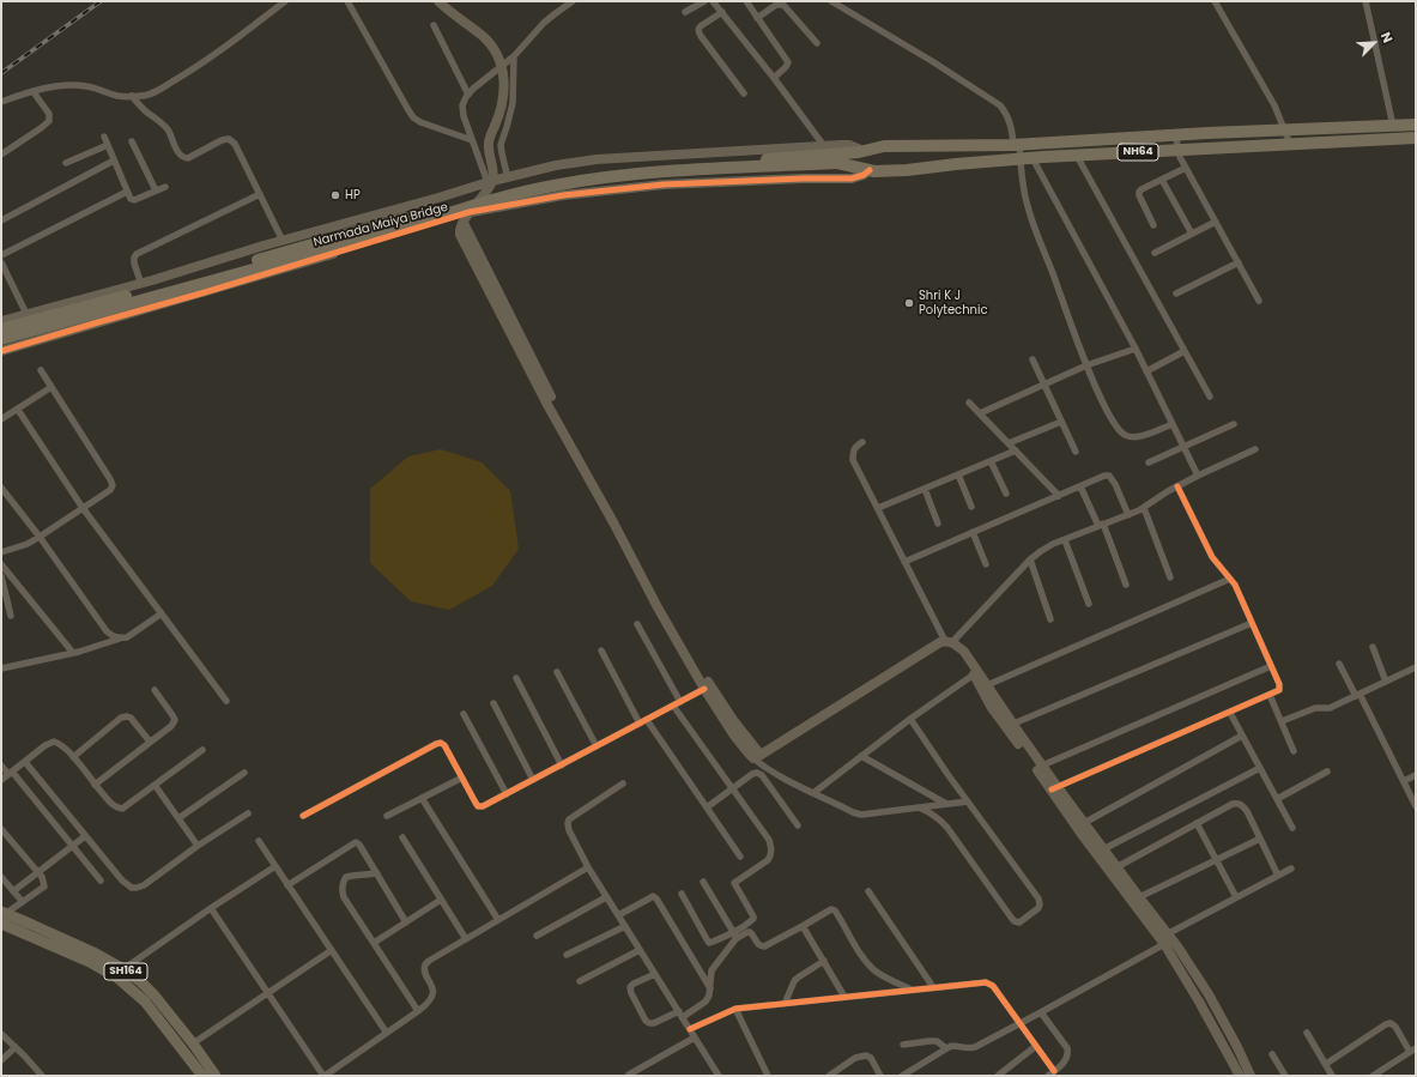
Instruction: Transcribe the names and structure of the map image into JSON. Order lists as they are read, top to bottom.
{
  "streets": {
    "highway": ["NH64", "Narmada Maiya Bridge"],
    "main road": ["SH164"]
  },
  "crossings": [
    ["NH64", "Narmada Maiya Bridge"]
  ],
  "places": ["HP", "Shri K J Polytechnic"],
  "north": "top right"
}
